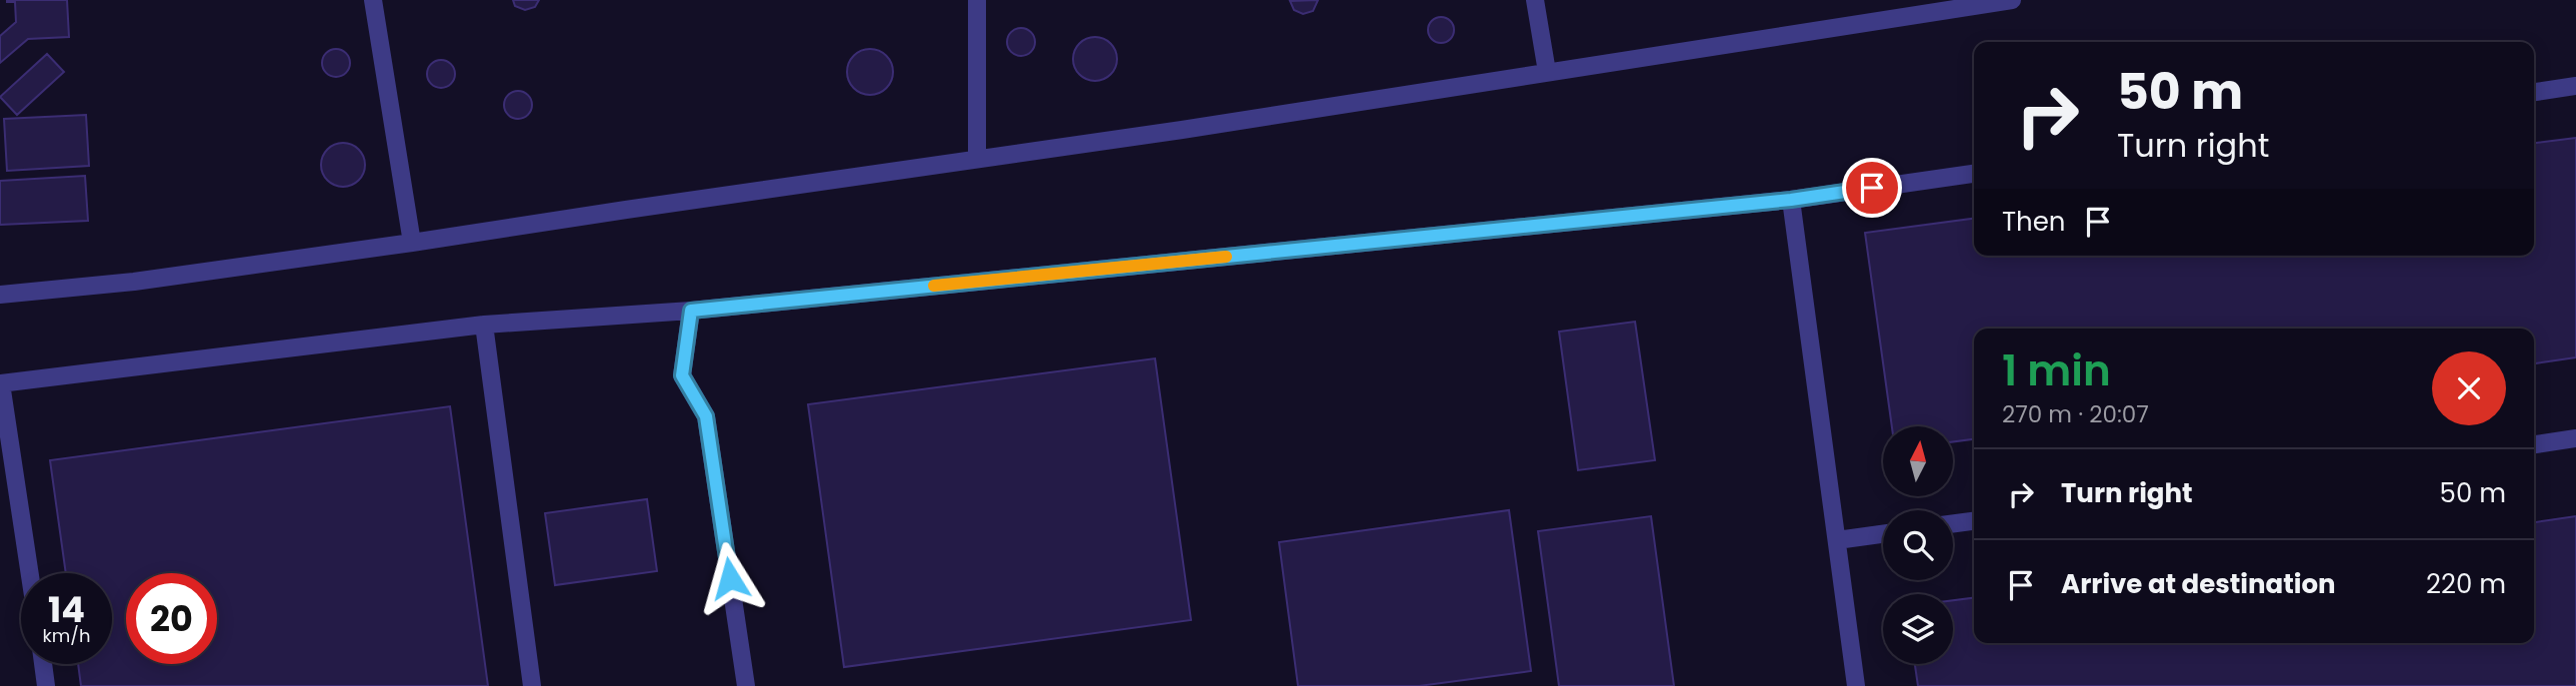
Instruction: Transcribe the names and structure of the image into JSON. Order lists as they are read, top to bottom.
{
  "north": "top",
  "page": {
    "turn": ["50 m", "Turn right"],
    "then": "Then",
    "heading": ["1 min", "270 m · 20:07"],
    "list": [
      {
        "name": "Turn right",
        "value": "50 m"
      },
      {
        "name": "Arrive at destination",
        "value": "220 m"
      }
    ],
    "speed": "14 km/h",
    "limit": "20"
  }
}
